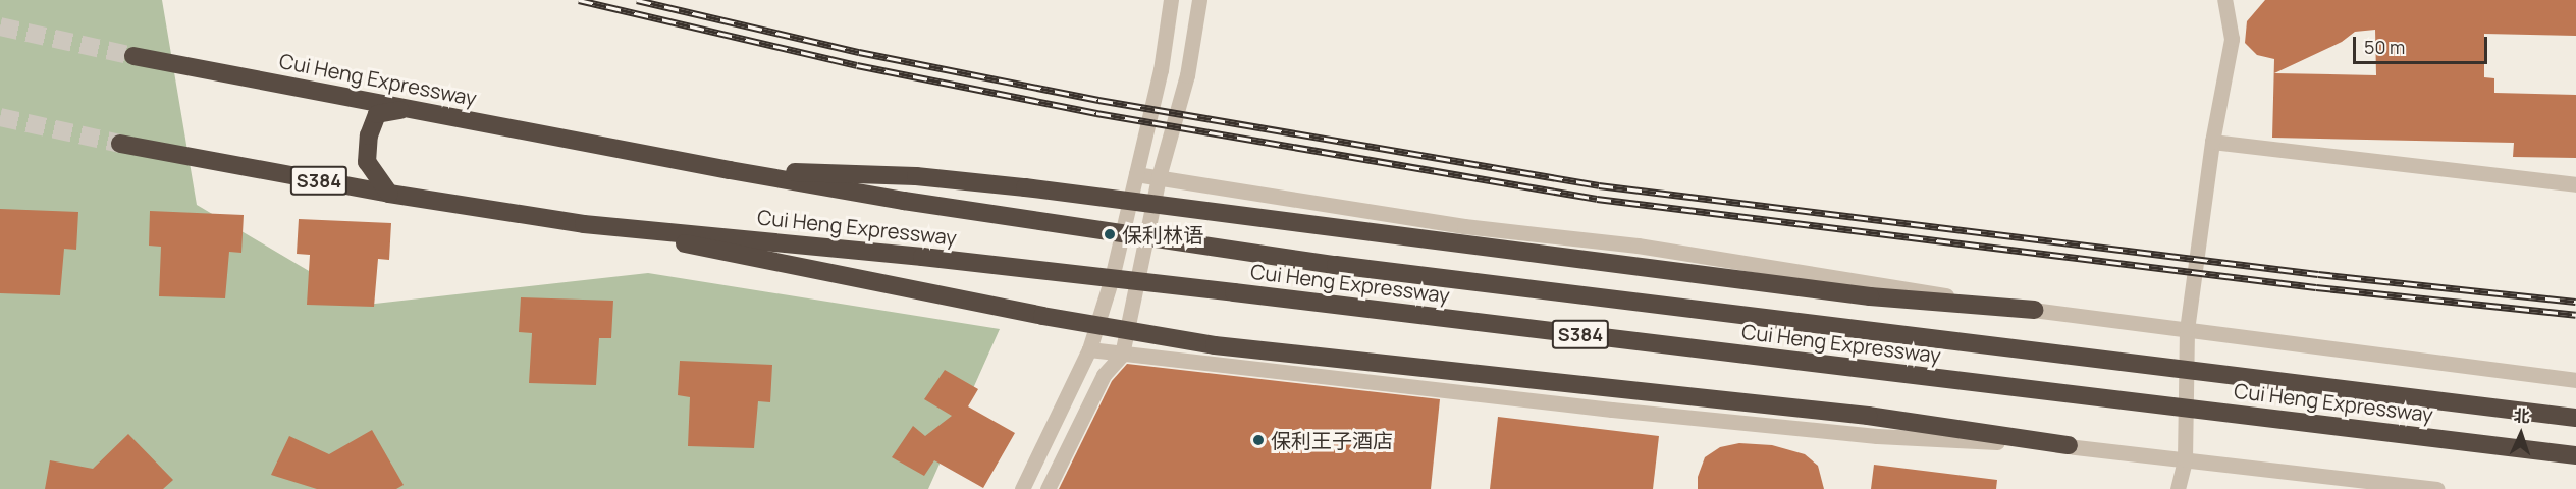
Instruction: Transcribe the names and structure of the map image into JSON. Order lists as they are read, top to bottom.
{
  "streets": {
    "highway": ["Cui Heng Expressway", "S384"]
  },
  "places": ["保利林语", "保利王子酒店"],
  "scale_bar": "50 m",
  "north": "top"
}
